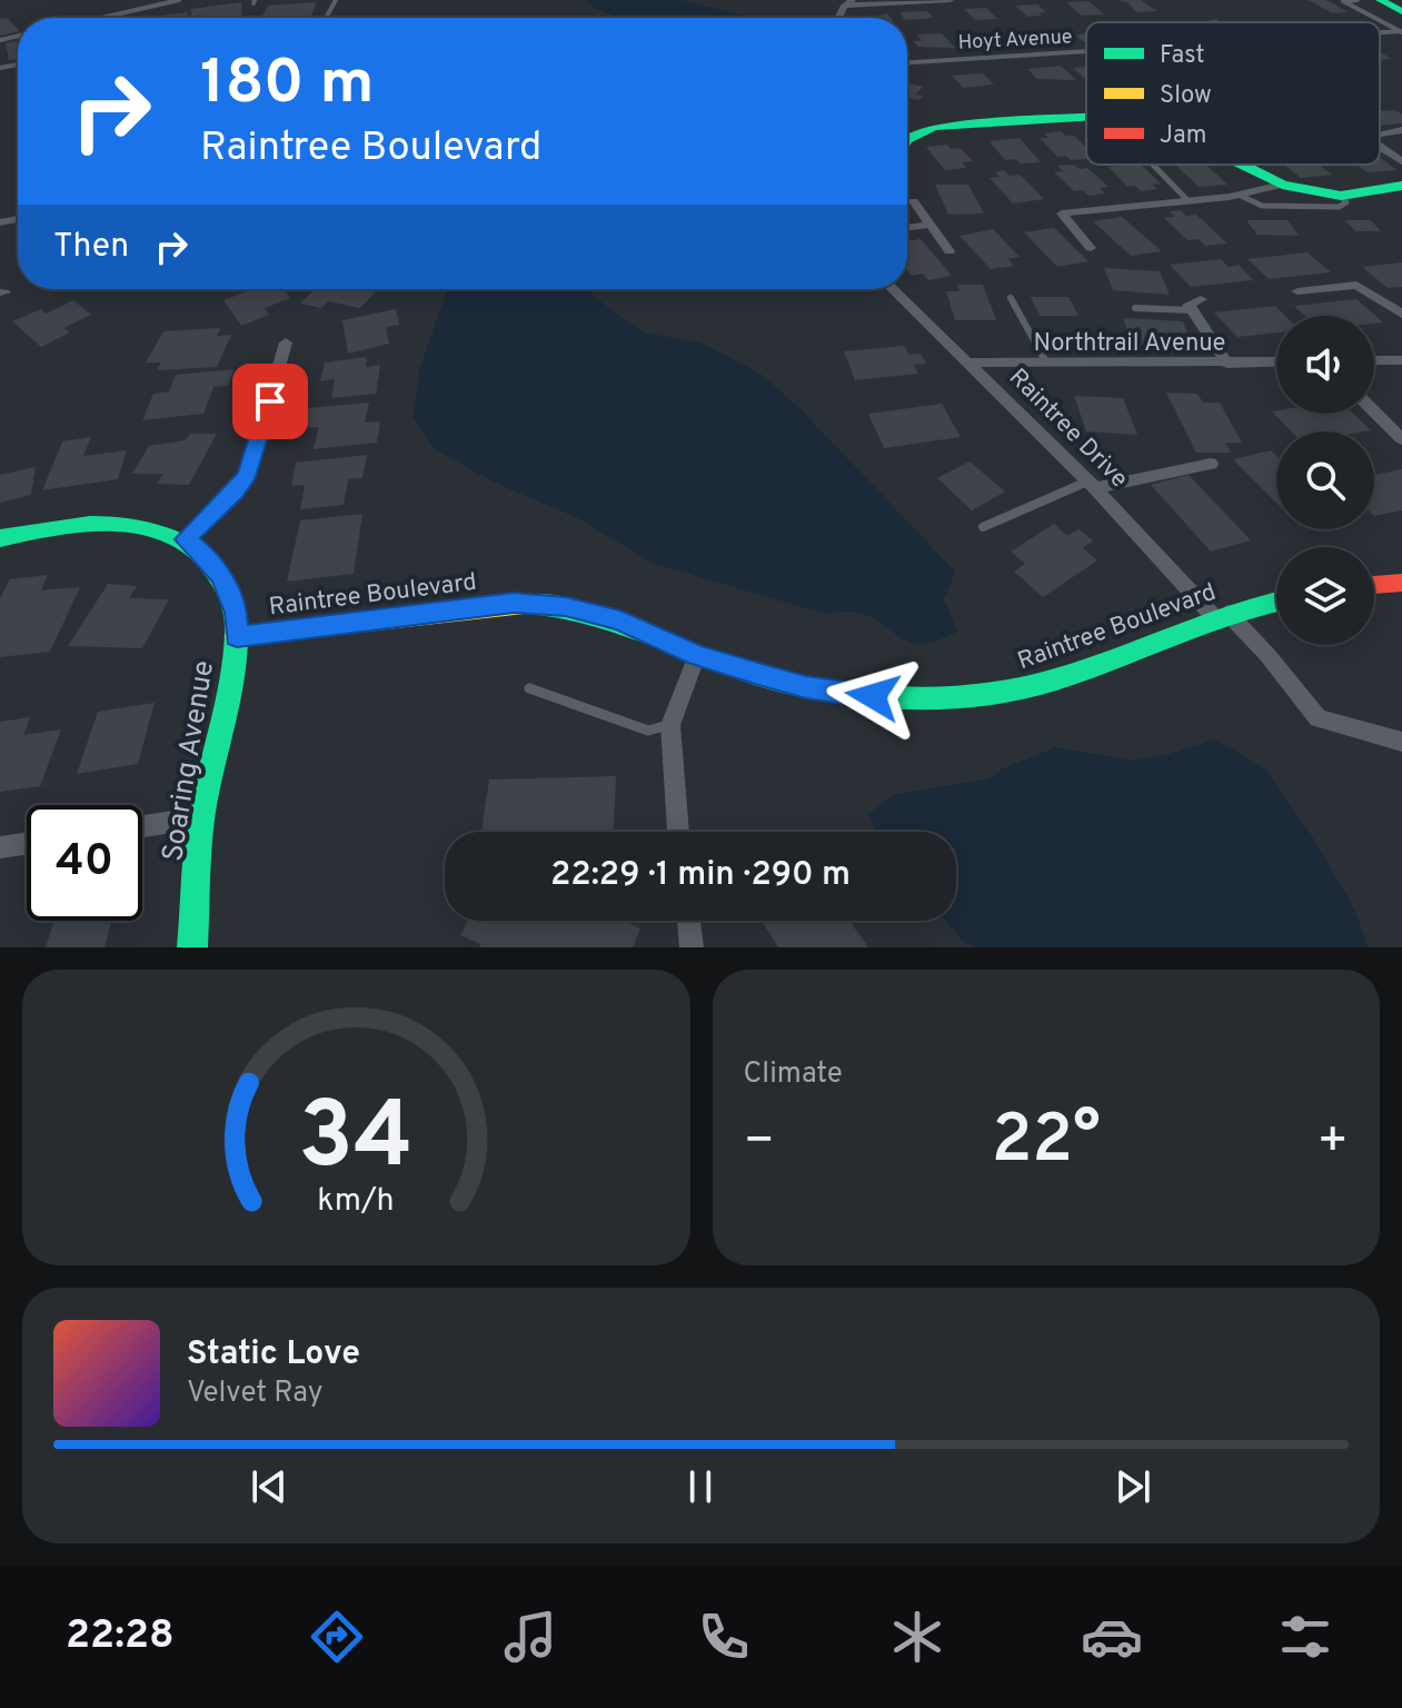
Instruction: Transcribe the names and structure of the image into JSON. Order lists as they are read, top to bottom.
{
  "streets": {
    "street": [
      "Hoyt Avenue",
      "Northtrail Avenue",
      "Raintree Drive",
      "Raintree Boulevard",
      "Soaring Avenue"
    ]
  },
  "crossings": [
    ["Northtrail Avenue", "Raintree Drive"],
    ["Raintree Drive", "Raintree Boulevard"],
    ["Raintree Boulevard", "Soaring Avenue"]
  ],
  "legend": ["Fast", "Slow", "Jam"],
  "page": {
    "turn": ["180 m", "Raintree Boulevard"],
    "then": "Then",
    "limit": "40",
    "trip": "22:29 · 1 min · 290 m",
    "tile": "Climate",
    "heat": ["−", "22°", "+"],
    "song": ["Static Love", "Velvet Ray"],
    "tabs": "22:28",
    "gauge": ["34", "km/h"]
  }
}
